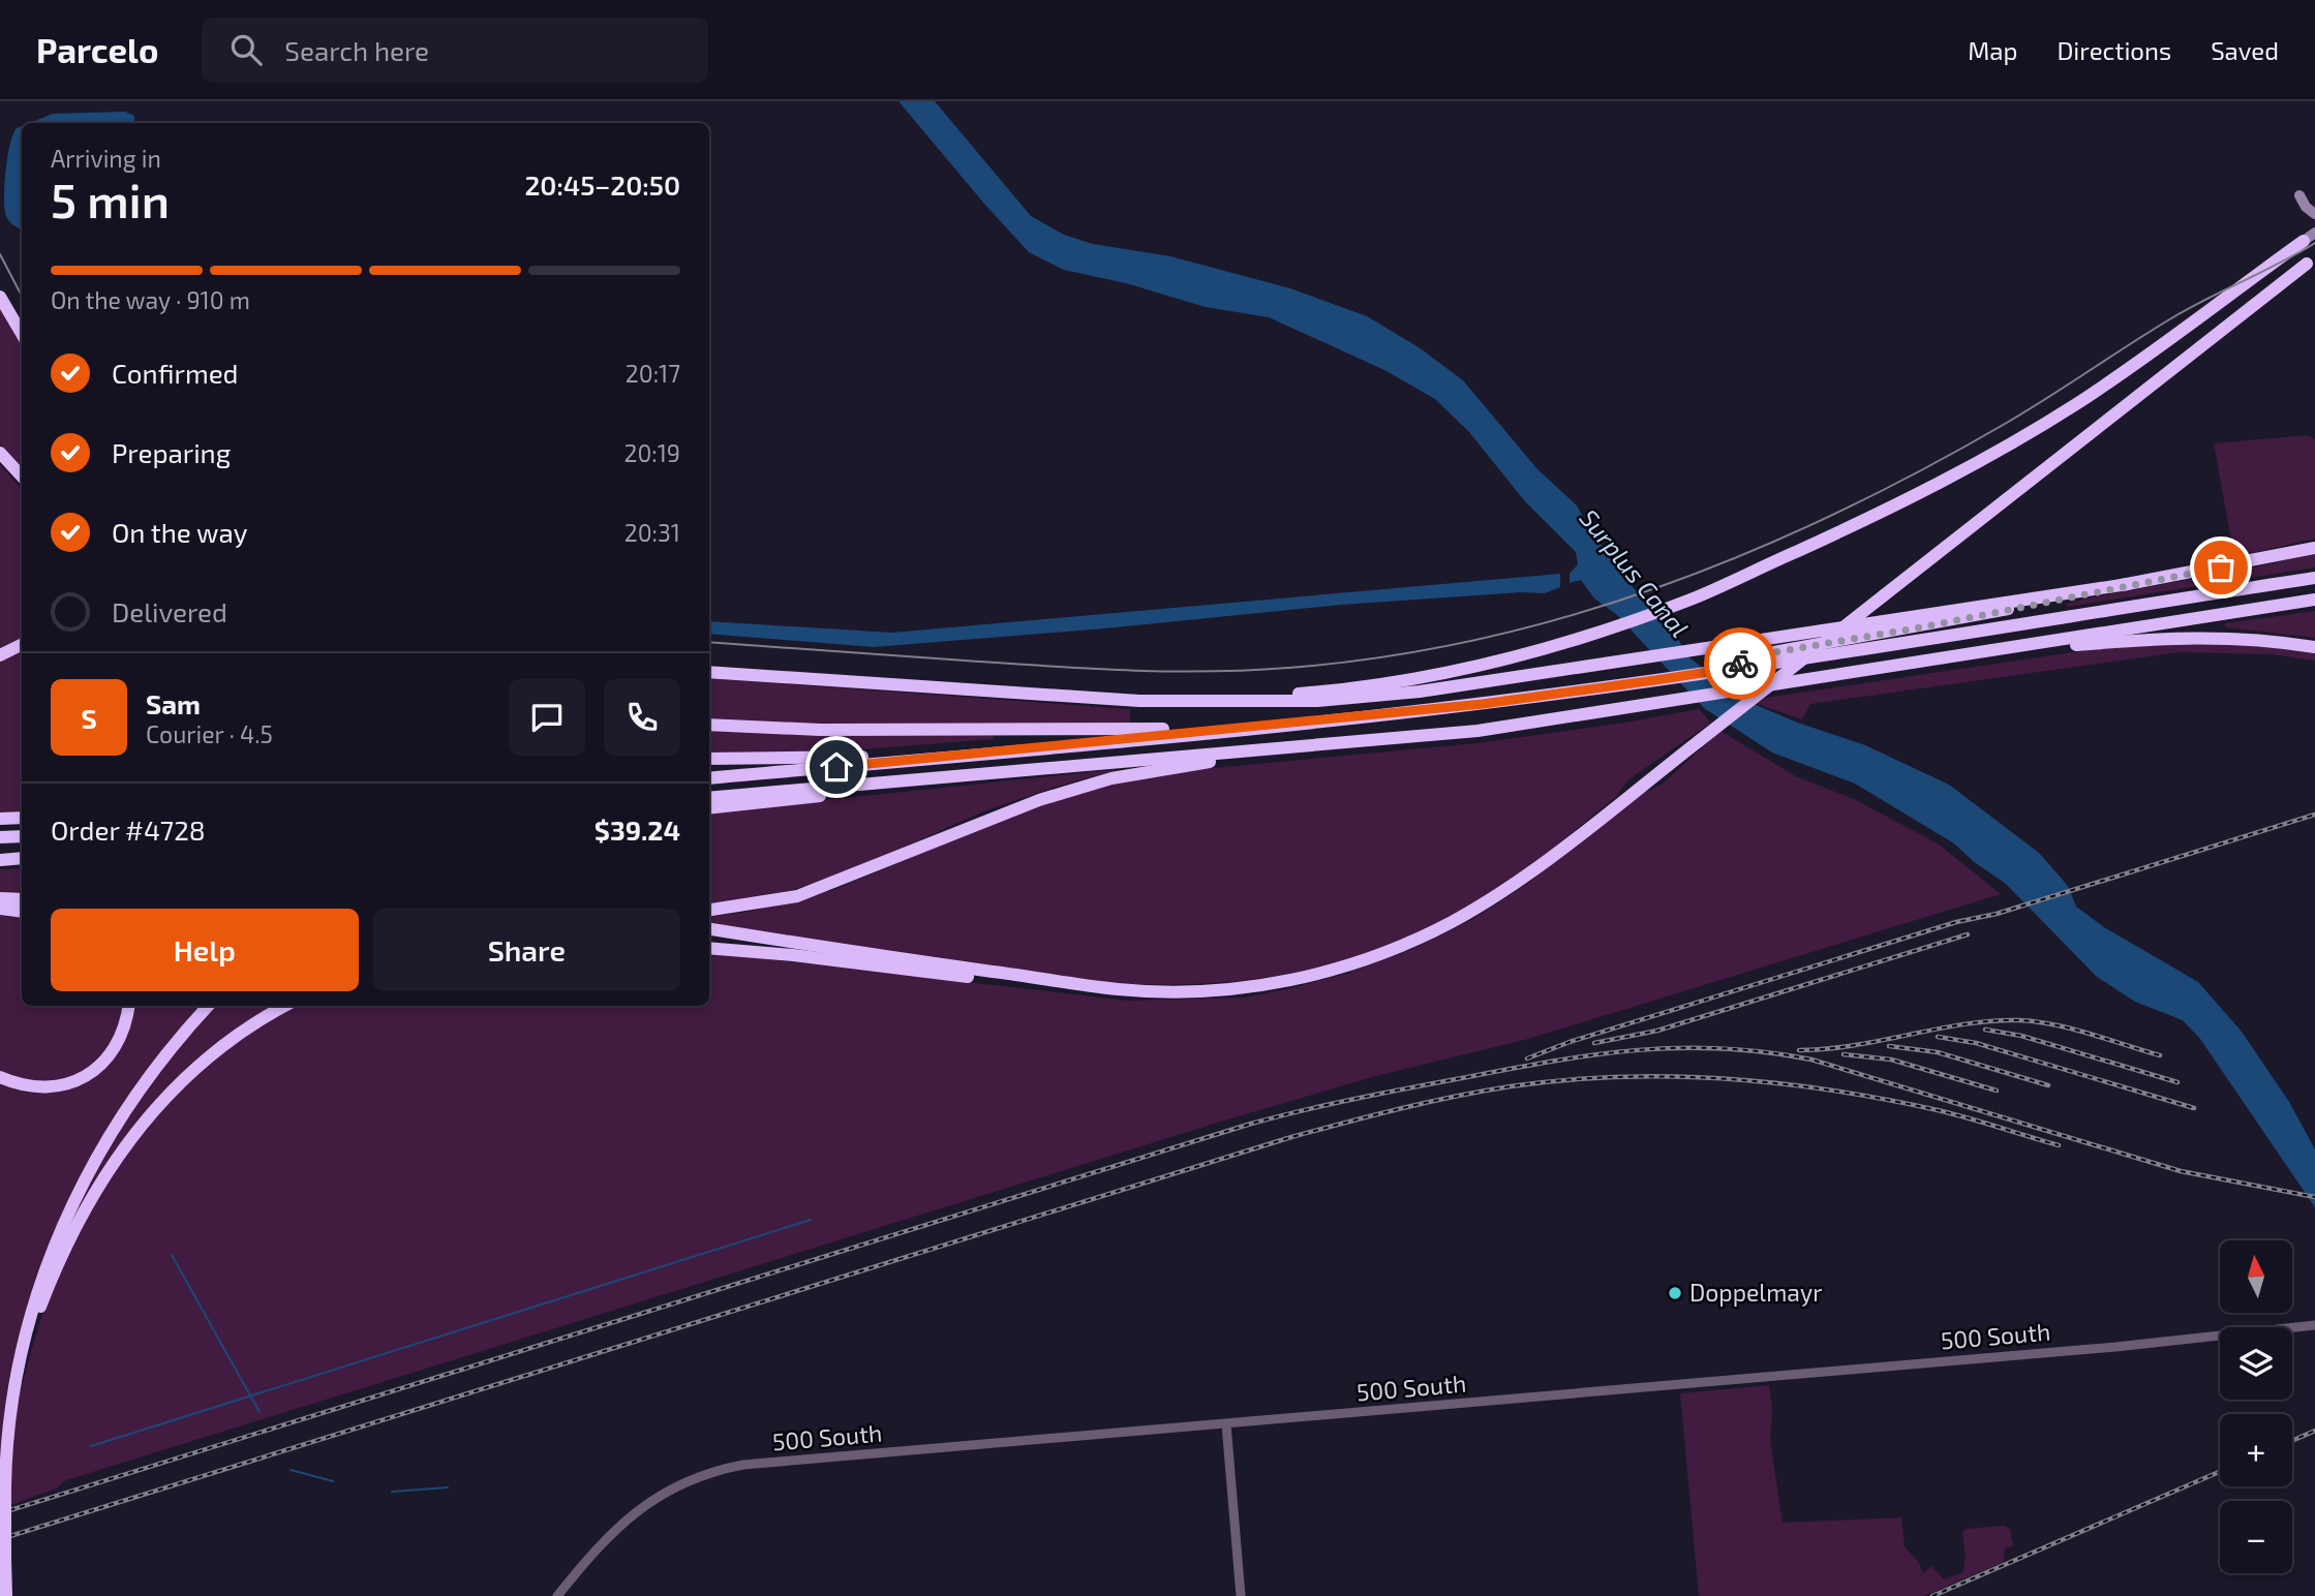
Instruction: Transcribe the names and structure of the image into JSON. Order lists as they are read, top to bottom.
{
  "streets": {
    "street": ["500 South"]
  },
  "water": ["Surplus Canal"],
  "places": ["Doppelmayr"],
  "north": "top",
  "page": {
    "header": "Parcelo",
    "search": "Search here",
    "nav": ["Map", "Directions", "Saved"],
    "heading": ["5 min", "Arriving in", "20:45–20:50"],
    "panel": [
      "Sam",
      "Courier · 4.5",
      "Order #4728",
      "$39.24"
    ],
    "bar": "On the way · 910 m",
    "list": [
      ["Confirmed", "20:17"],
      ["Preparing", "20:19"],
      ["On the way", "20:31"],
      "Delivered"
    ],
    "round": "S",
    "buttons": ["Help", "Share"],
    "map_buttons": ["+", "−"]
  }
}
